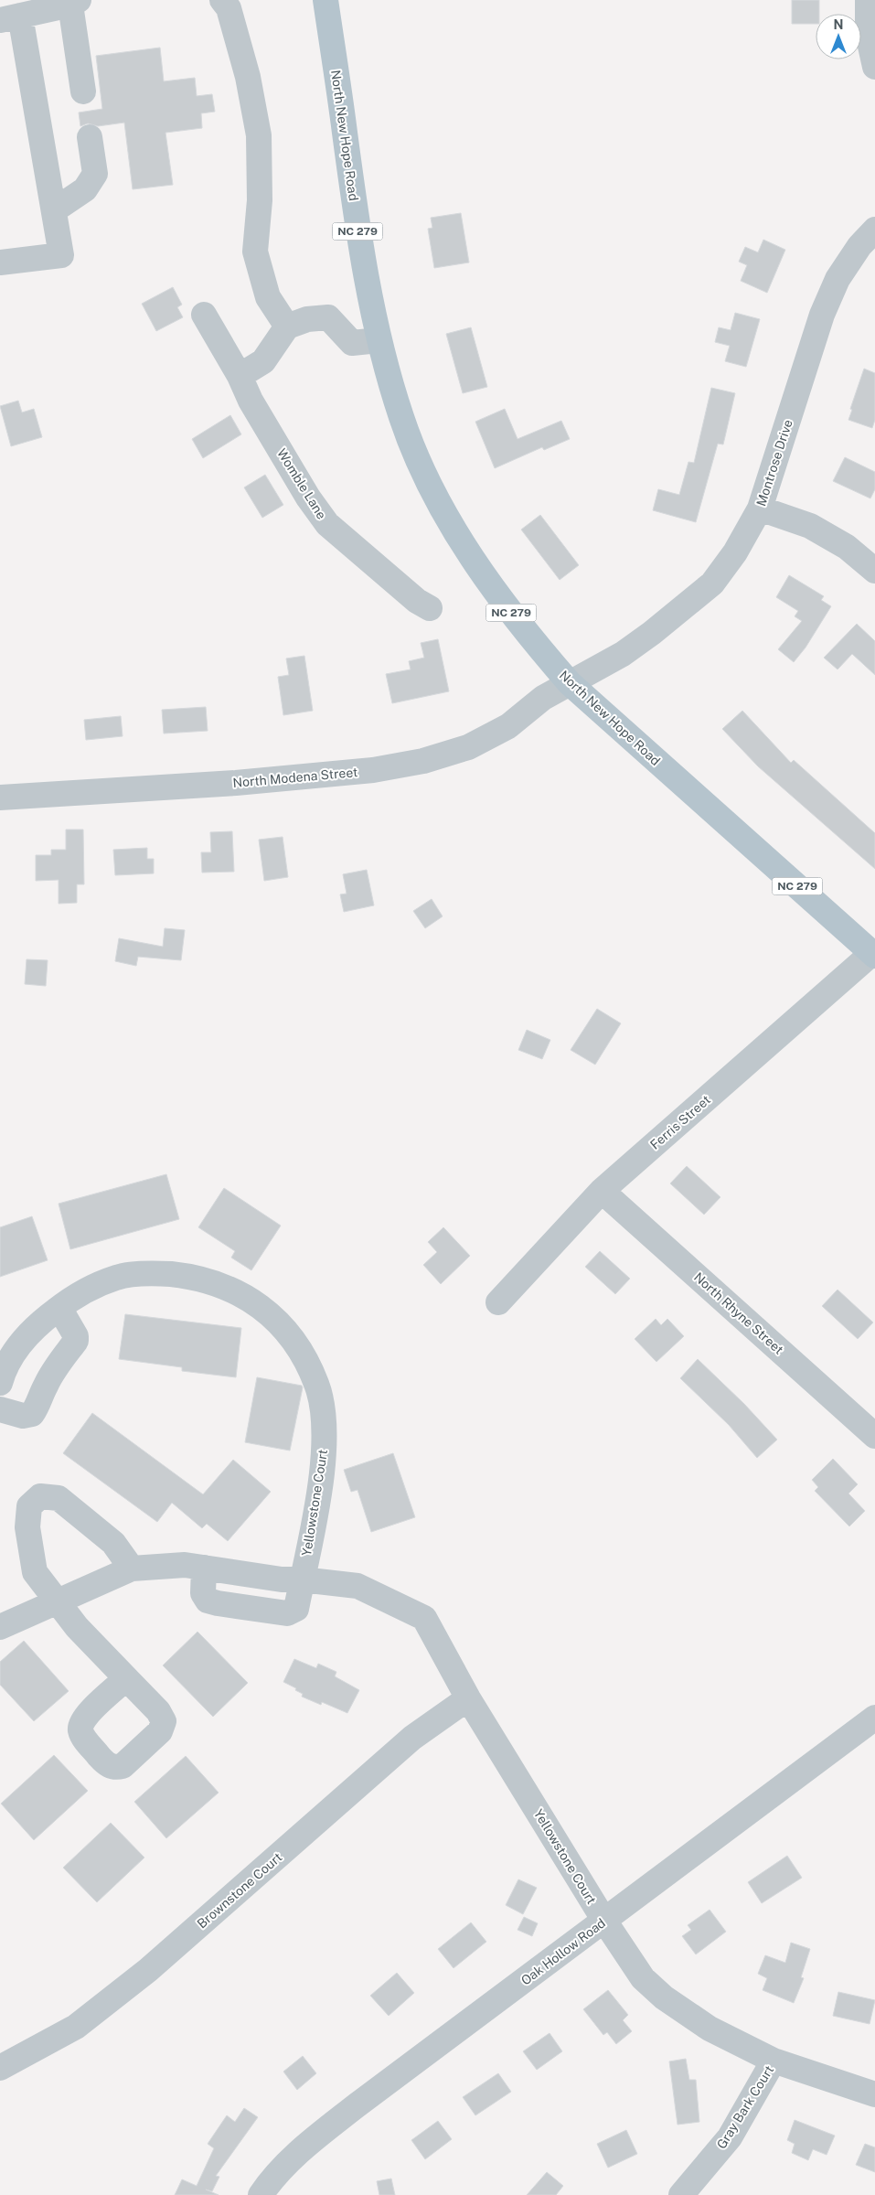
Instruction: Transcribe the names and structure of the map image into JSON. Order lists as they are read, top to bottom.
{
  "streets": {
    "main road": ["North New Hope Road", "NC 279"],
    "street": [
      "Montrose Drive",
      "Womble Lane",
      "North Modena Street",
      "Ferris Street",
      "North Rhyne Street",
      "Yellowstone Court",
      "Brownstone Court",
      "Oak Hollow Road",
      "Gray Bark Court"
    ]
  },
  "crossings": [
    ["North New Hope Road", "Montrose Drive"],
    ["North New Hope Road", "North Modena Street"],
    ["North New Hope Road", "Ferris Street"],
    ["Montrose Drive", "North Modena Street"],
    ["Ferris Street", "North Rhyne Street"],
    ["Yellowstone Court", "Brownstone Court"],
    ["Yellowstone Court", "Oak Hollow Road"],
    ["Yellowstone Court", "Gray Bark Court"]
  ],
  "north": "top"
}
